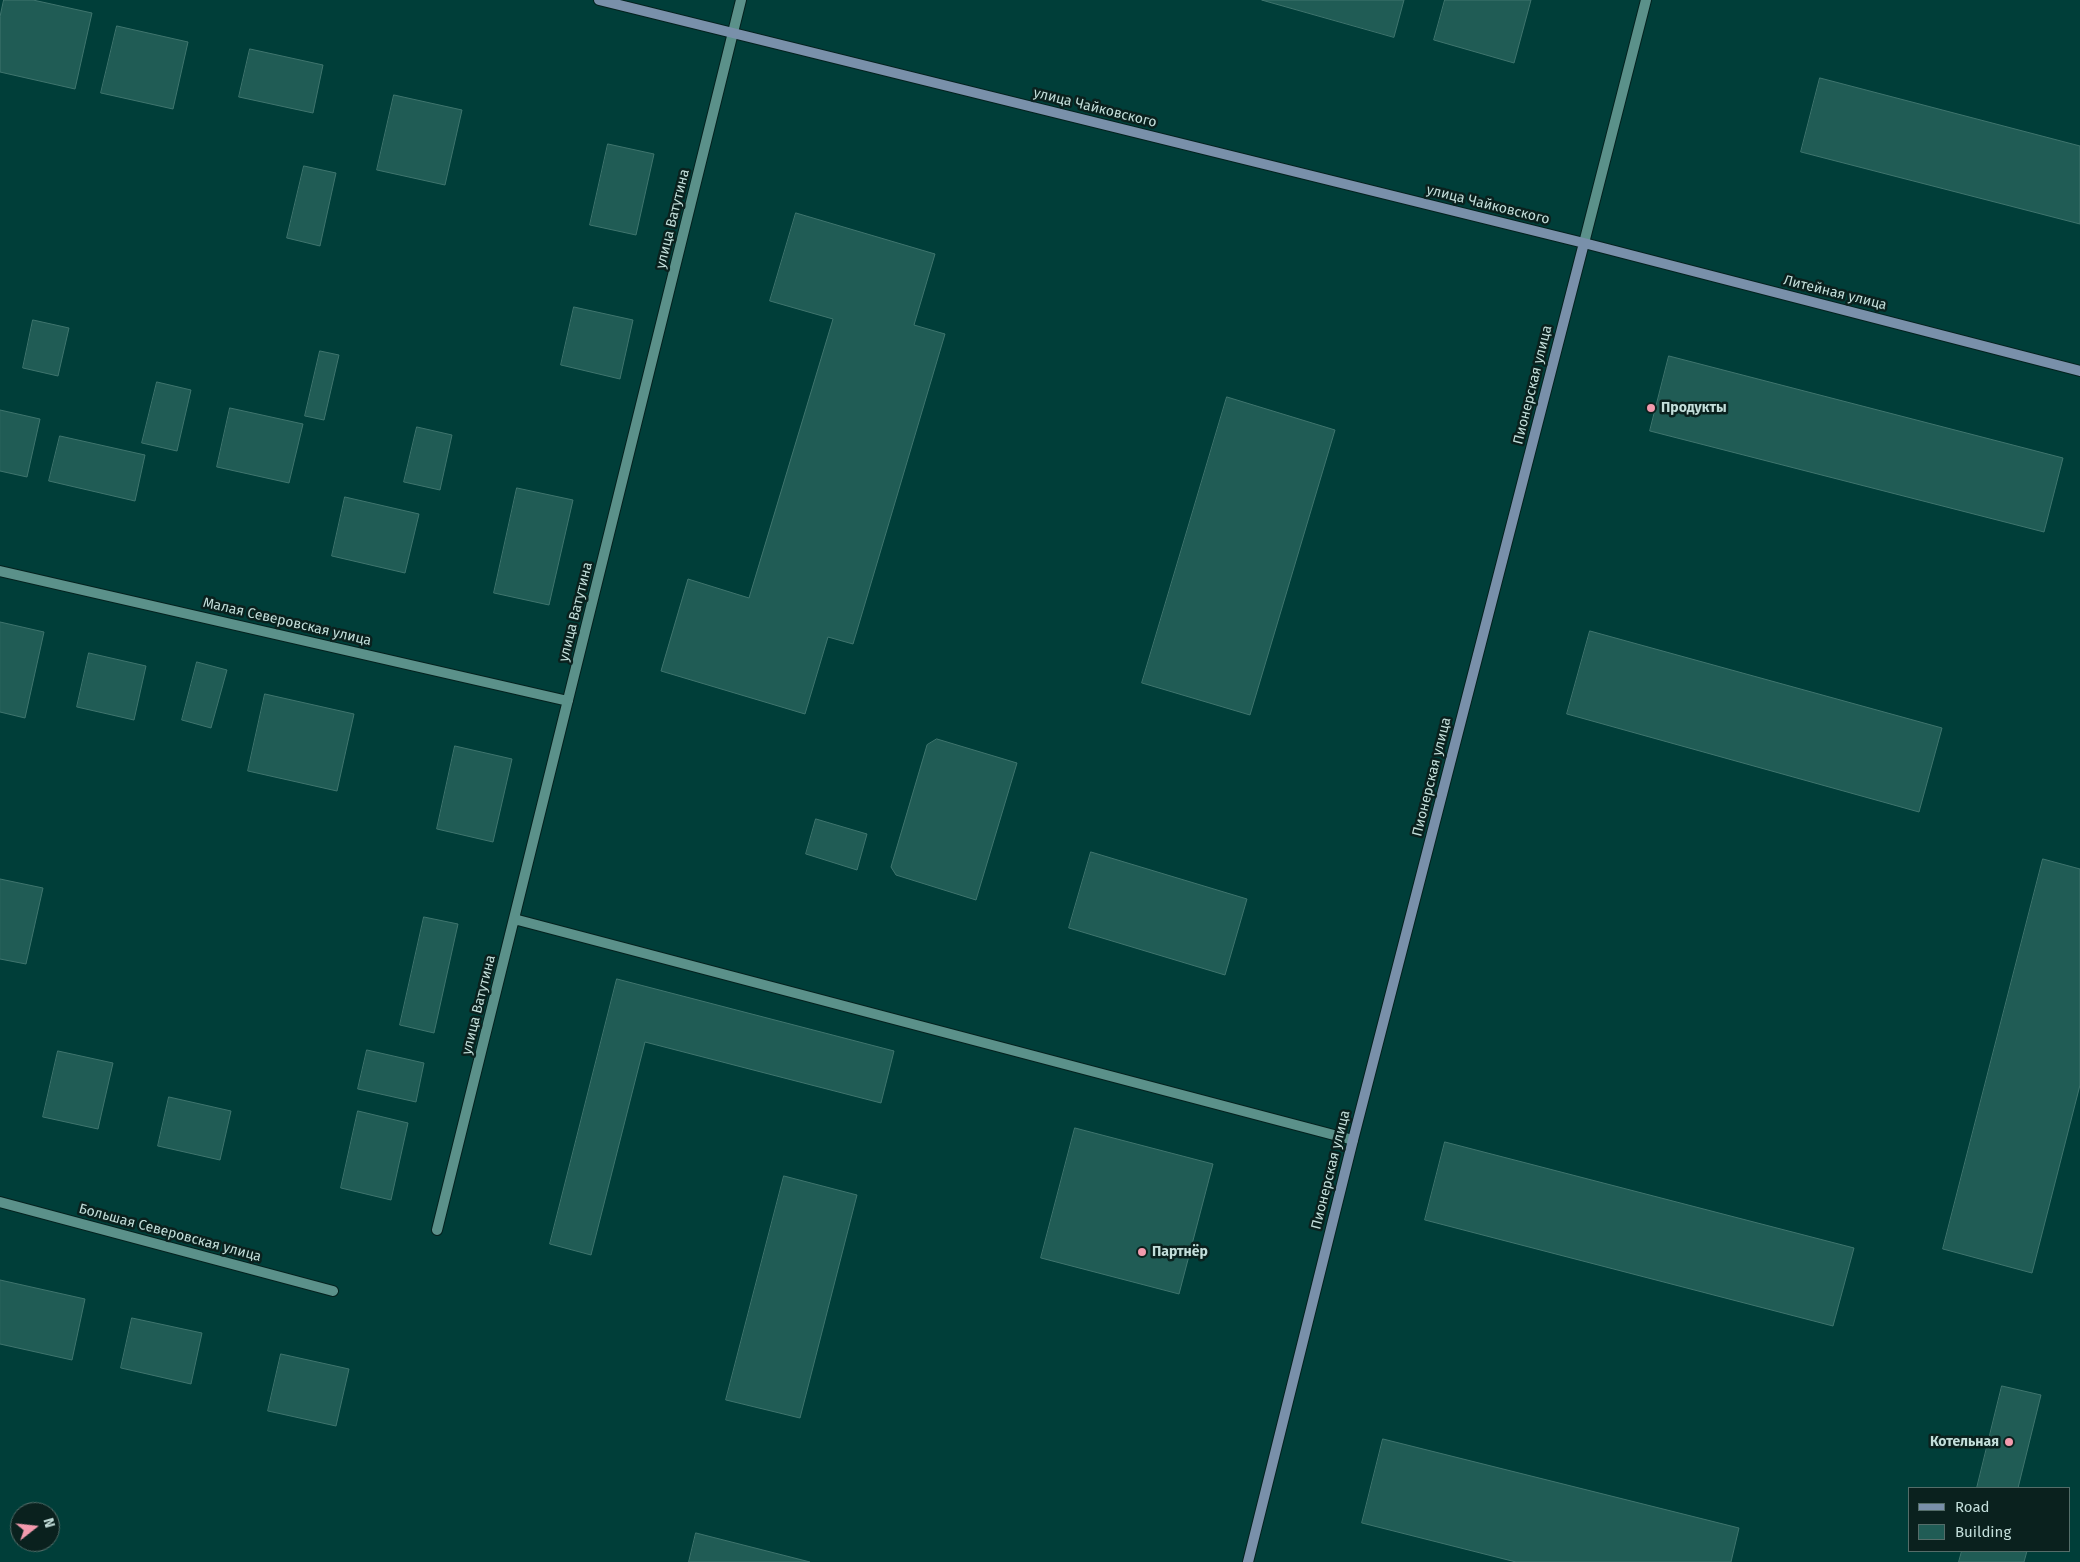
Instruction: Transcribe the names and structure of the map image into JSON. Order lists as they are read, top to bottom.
{
  "streets": {
    "street": [
      "улица Чайковского",
      "улица Ватутина",
      "Литейная улица",
      "Пионерская улица",
      "Малая Северовская улица",
      "Большая Северовская улица"
    ]
  },
  "crossings": [
    ["улица Чайковского", "улица Ватутина"],
    ["улица Чайковского", "Литейная улица"],
    ["улица Чайковского", "Пионерская улица"],
    ["улица Ватутина", "Малая Северовская улица"],
    ["Литейная улица", "Пионерская улица"]
  ],
  "places": ["Продукты", "Партнёр", "Котельная"],
  "legend": ["Road", "Building"],
  "north": "right"
}
